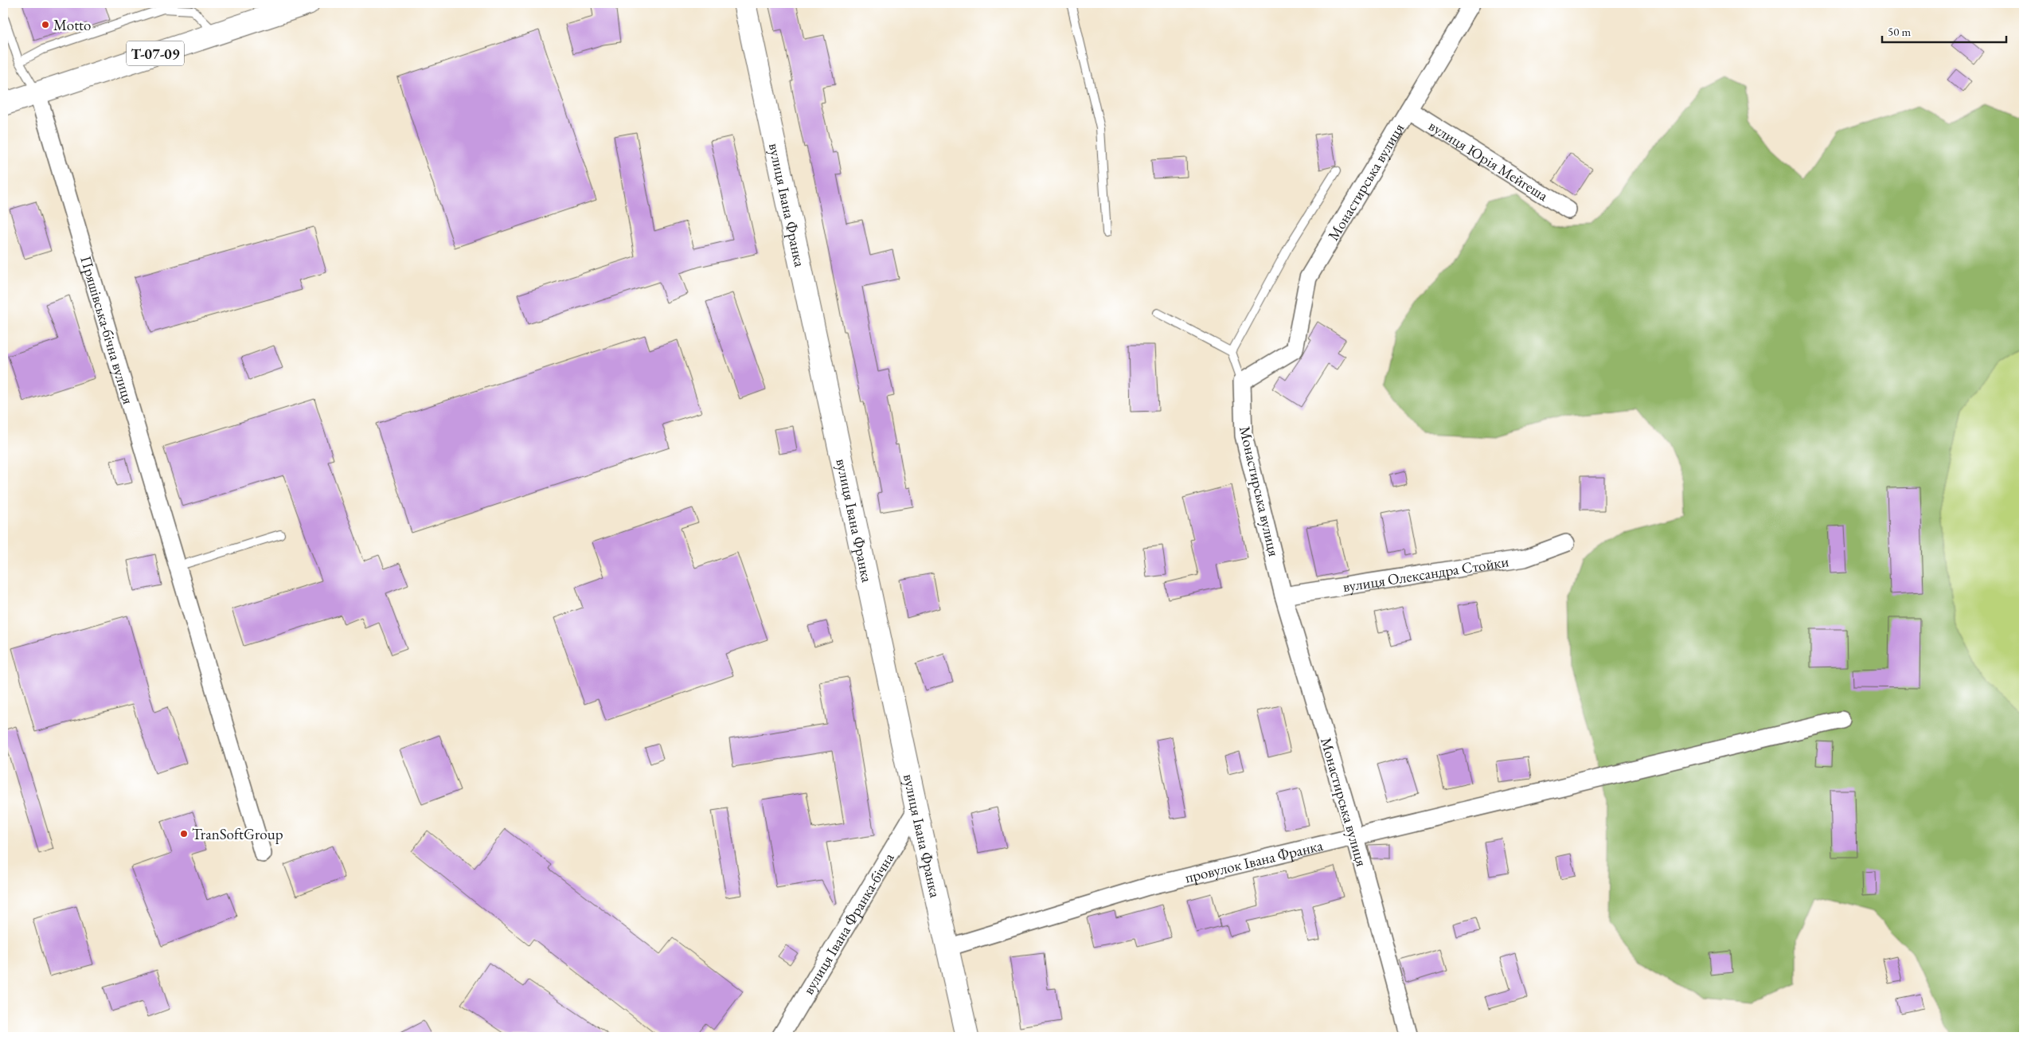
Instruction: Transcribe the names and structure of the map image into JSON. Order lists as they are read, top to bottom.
{
  "streets": {
    "street": [
      "Т-07-09",
      "вулиця Юрія Мейгеша",
      "Монастирська вулиця",
      "вулиця Івана Франка",
      "Пряшівська-бічна вулиця",
      "вулиця Олександра Стойки",
      "провулок Івана Франка",
      "вулиця Івана Франка-бічна"
    ]
  },
  "crossings": [
    ["Т-07-09", "Пряшівська-бічна вулиця"],
    ["вулиця Юрія Мейгеша", "Монастирська вулиця"],
    ["Монастирська вулиця", "вулиця Олександра Стойки"],
    ["Монастирська вулиця", "провулок Івана Франка"],
    ["вулиця Івана Франка", "провулок Івана Франка"],
    ["вулиця Івана Франка", "вулиця Івана Франка-бічна"]
  ],
  "places": ["Motto", "TranSoftGroup"],
  "scale_bar": "50 m"
}
